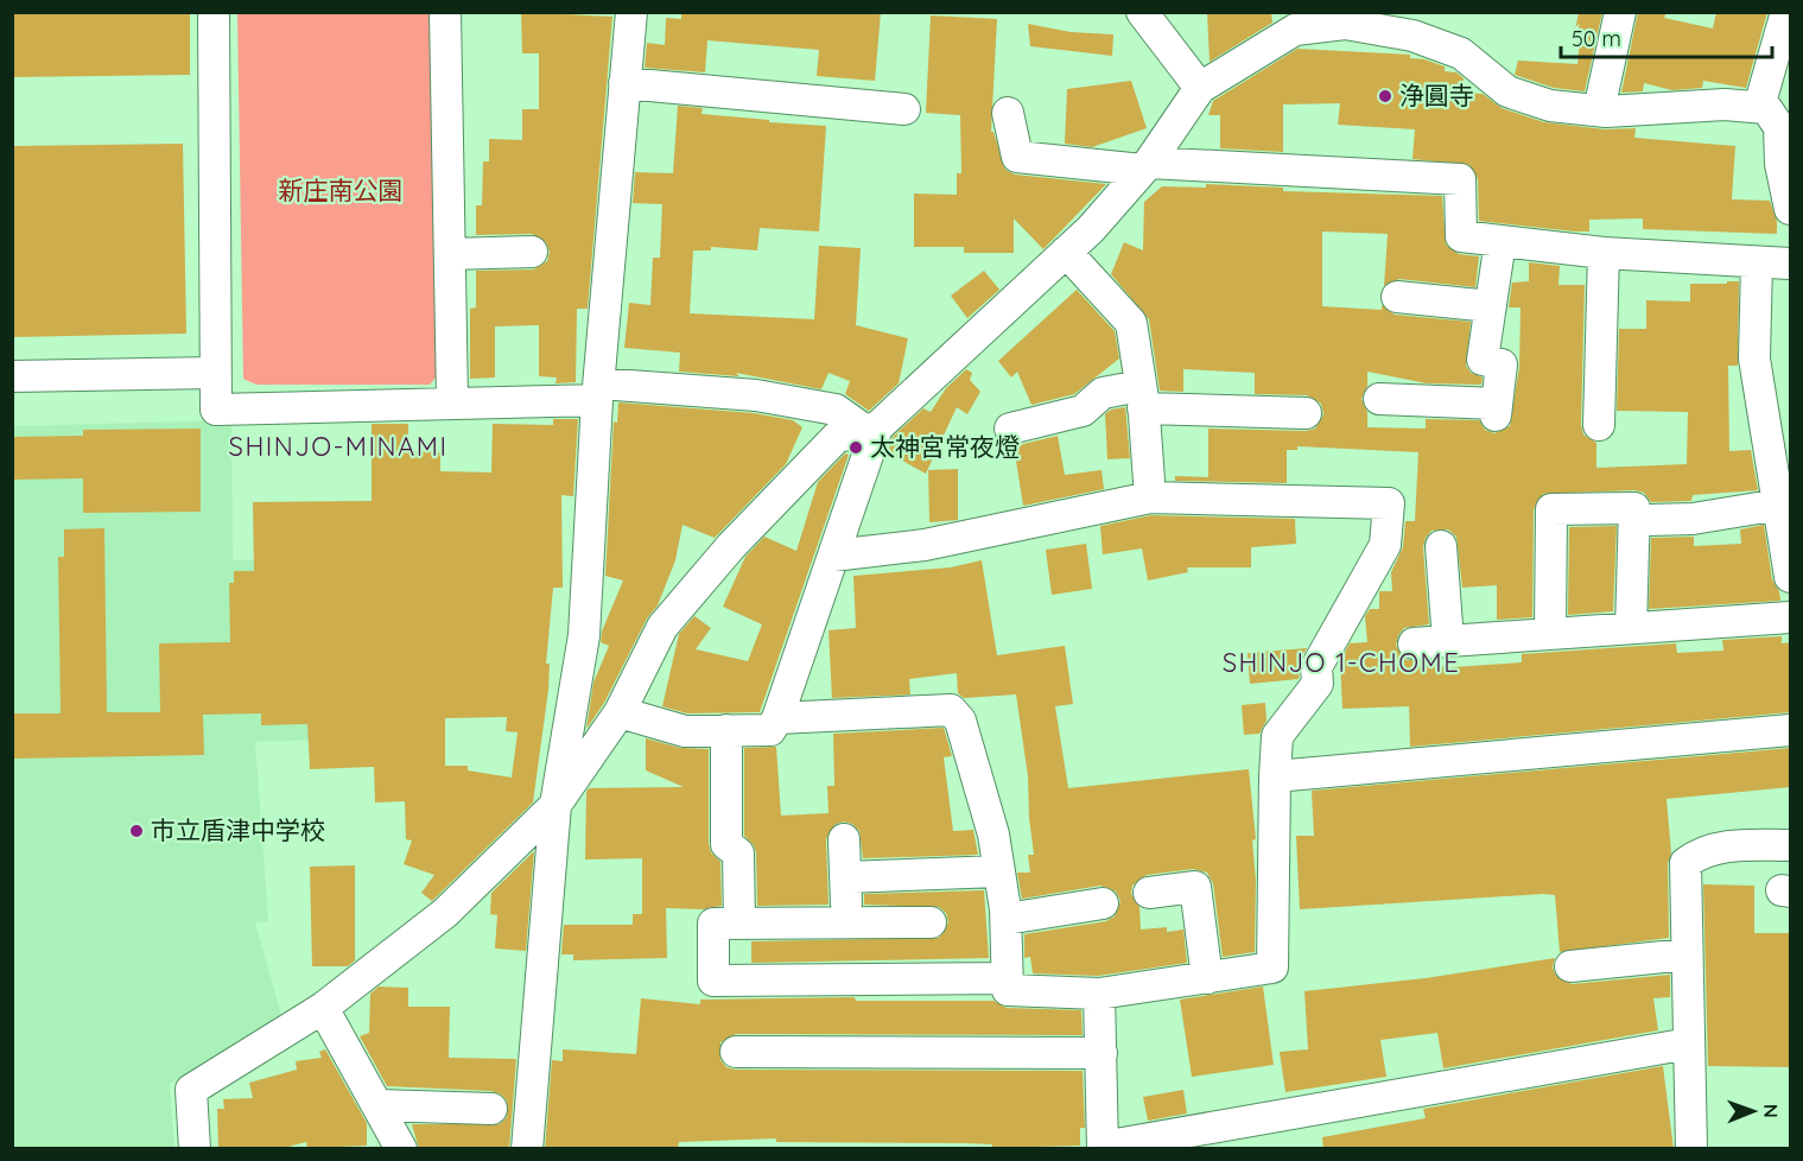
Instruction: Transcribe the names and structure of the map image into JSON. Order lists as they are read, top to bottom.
{
  "districts": ["SHINJO-MINAMI", "SHINJO 1-CHOME"],
  "parks": ["新庄南公園"],
  "places": ["浄圓寺", "太神宮常夜燈", "市立盾津中学校"],
  "scale_bar": "50 m",
  "north": "right"
}
